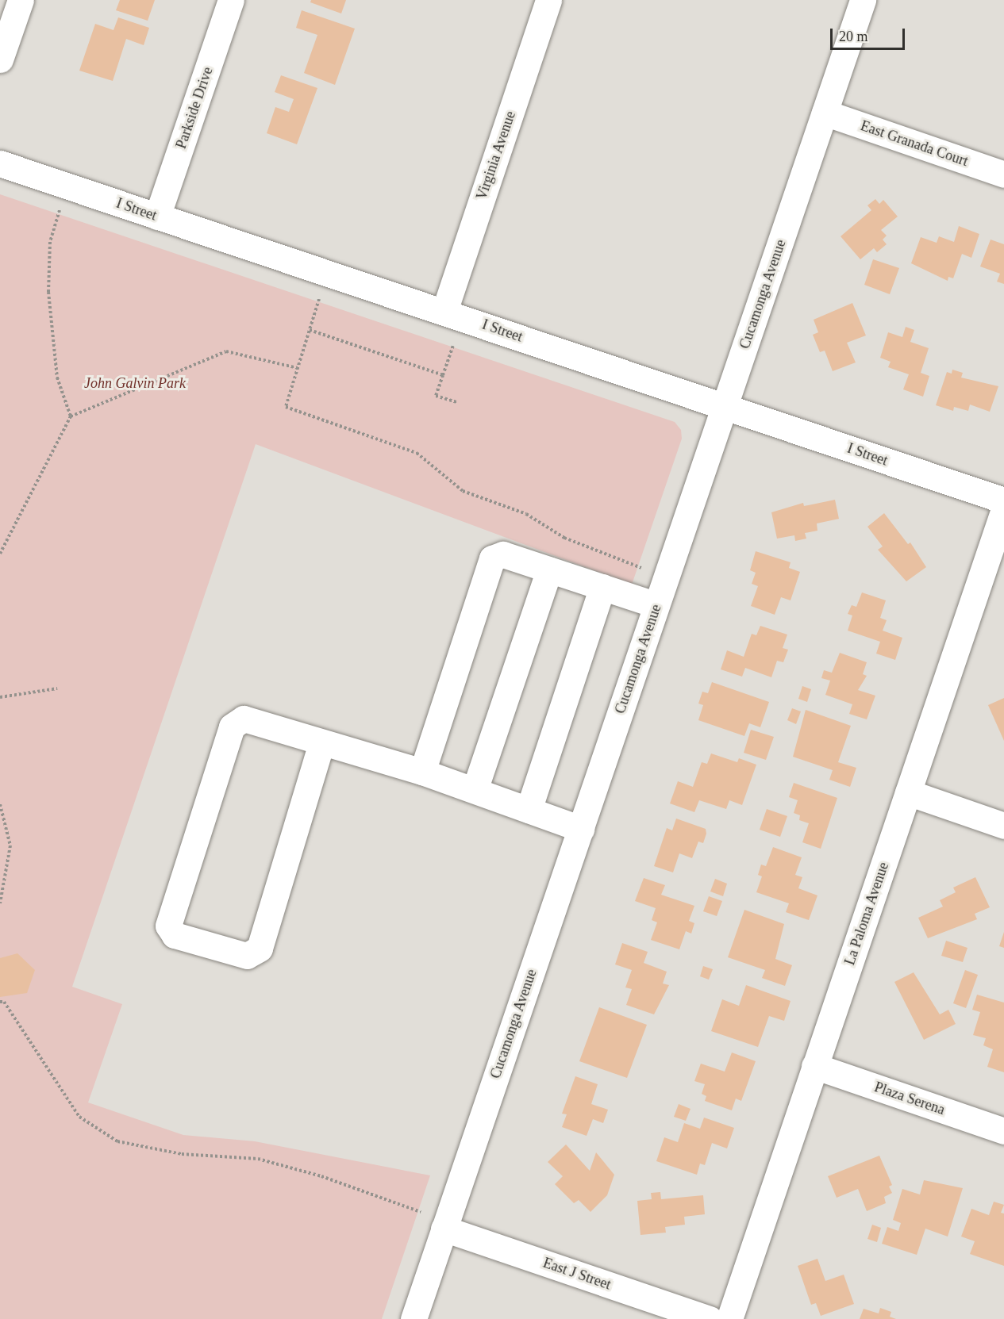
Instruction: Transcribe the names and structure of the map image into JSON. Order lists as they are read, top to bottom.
{
  "streets": {
    "street": [
      "Parkside Drive",
      "East Granada Court",
      "Virginia Avenue",
      "I Street",
      "Cucamonga Avenue",
      "La Paloma Avenue",
      "Plaza Serena",
      "East J Street"
    ]
  },
  "crossings": [
    ["Parkside Drive", "I Street"],
    ["East Granada Court", "Cucamonga Avenue"],
    ["Virginia Avenue", "I Street"],
    ["I Street", "Cucamonga Avenue"],
    ["Cucamonga Avenue", "East J Street"],
    ["La Paloma Avenue", "Plaza Serena"]
  ],
  "parks": ["John Galvin Park"],
  "scale_bar": "20 m"
}
